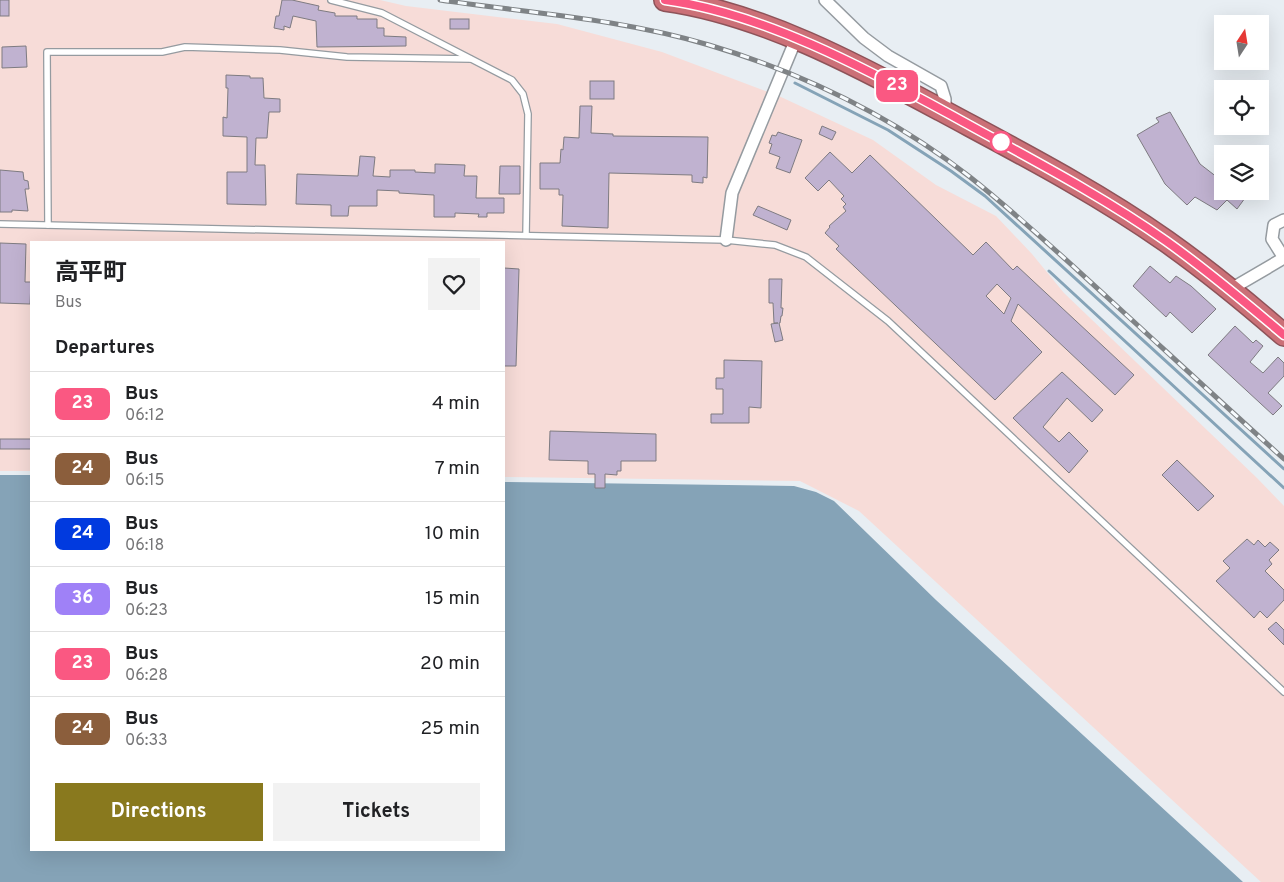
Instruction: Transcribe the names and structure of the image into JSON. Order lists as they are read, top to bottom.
{
  "lines": ["bus line 23"],
  "north": "top",
  "page": {
    "on_map": "23",
    "heading": [
      ["高平町", "Bus"],
      "Departures"
    ],
    "list": [
      {
        "mark": "23",
        "name": "Bus",
        "note": "06:12",
        "value": "4 min"
      },
      {
        "mark": "24",
        "name": "Bus",
        "note": "06:15",
        "value": "7 min"
      },
      {
        "mark": "24",
        "name": "Bus",
        "note": "06:18",
        "value": "10 min"
      },
      {
        "mark": "36",
        "name": "Bus",
        "note": "06:23",
        "value": "15 min"
      },
      {
        "mark": "23",
        "name": "Bus",
        "note": "06:28",
        "value": "20 min"
      },
      {
        "mark": "24",
        "name": "Bus",
        "note": "06:33",
        "value": "25 min"
      }
    ],
    "buttons": ["Directions", "Tickets"]
  }
}
